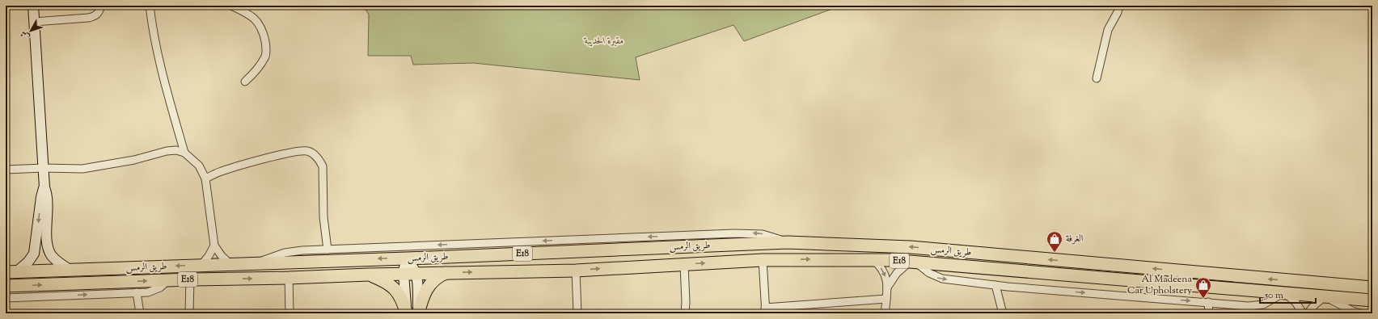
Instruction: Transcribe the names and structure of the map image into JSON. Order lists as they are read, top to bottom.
{
  "streets": {
    "highway": ["طريق الرمس", "E18"]
  },
  "parks": ["مقبرة الحديبة"],
  "places": {
    "shop": ["الغرفة", "Al Madeena Car Upholstery"]
  },
  "scale_bar": "50 m",
  "north": "bottom left"
}
